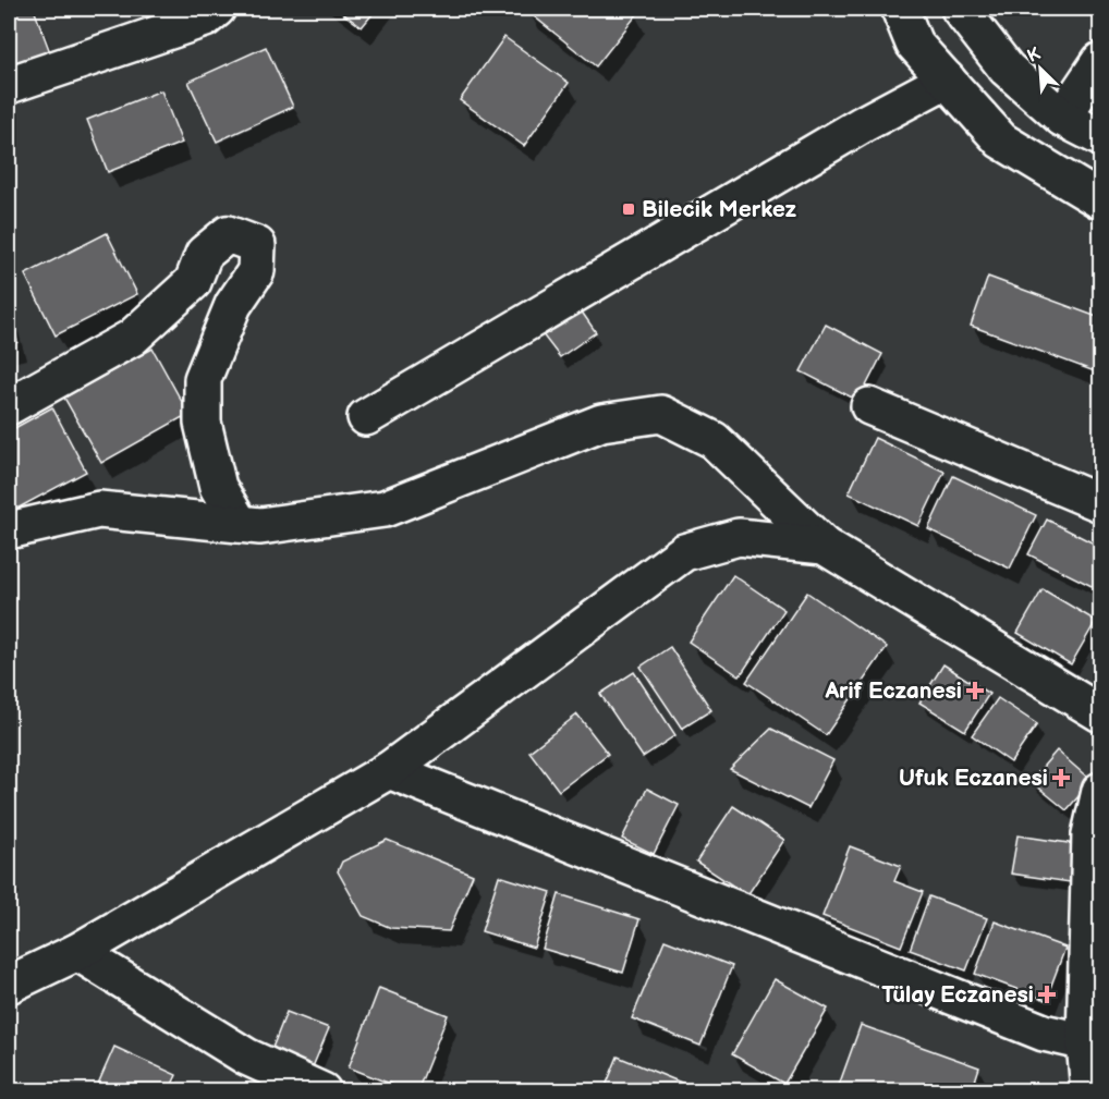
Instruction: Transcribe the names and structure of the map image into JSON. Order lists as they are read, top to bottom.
{
  "places": {
    "transit": ["Bilecik Merkez"],
    "health": ["Arif Eczanesi", "Ufuk Eczanesi", "Tülay Eczanesi"]
  },
  "north": "top left"
}
